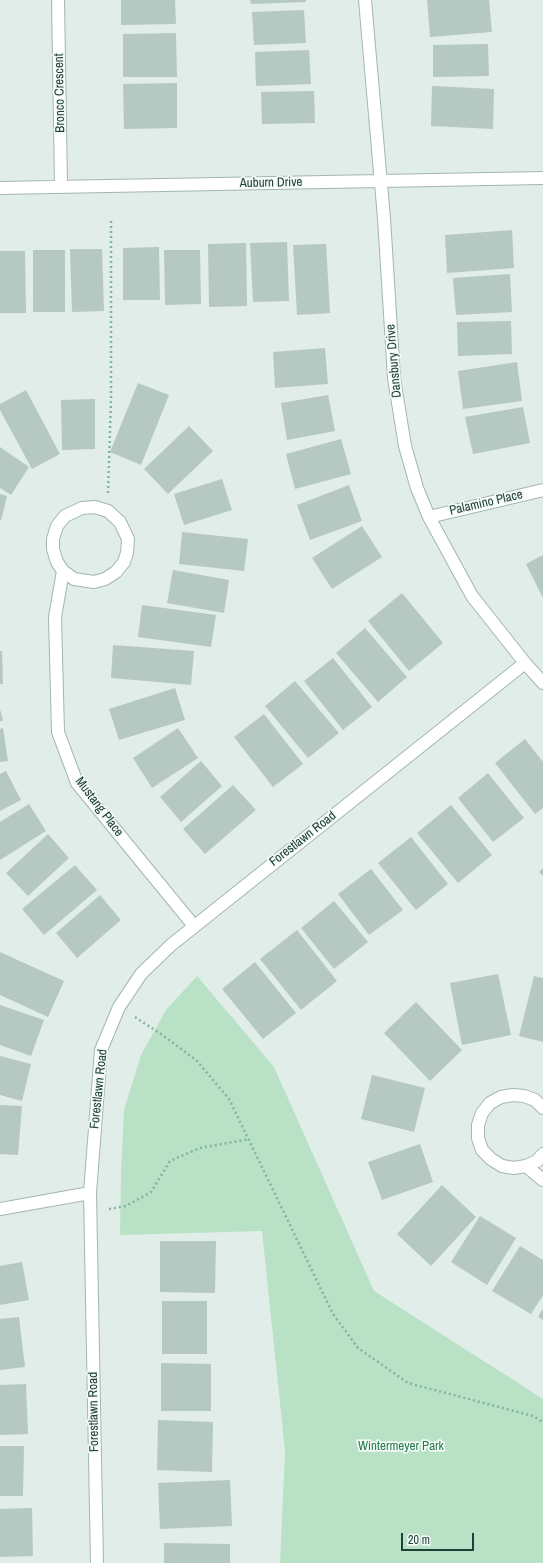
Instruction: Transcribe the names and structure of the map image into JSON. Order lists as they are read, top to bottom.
{
  "streets": {
    "street": [
      "Bronco Crescent",
      "Auburn Drive",
      "Dansbury Drive",
      "Palamino Place",
      "Mustang Place",
      "Forestlawn Road"
    ]
  },
  "crossings": [
    ["Bronco Crescent", "Auburn Drive"],
    ["Auburn Drive", "Dansbury Drive"],
    ["Dansbury Drive", "Palamino Place"],
    ["Dansbury Drive", "Forestlawn Road"],
    ["Mustang Place", "Forestlawn Road"]
  ],
  "parks": ["Wintermeyer Park"],
  "scale_bar": "20 m"
}
